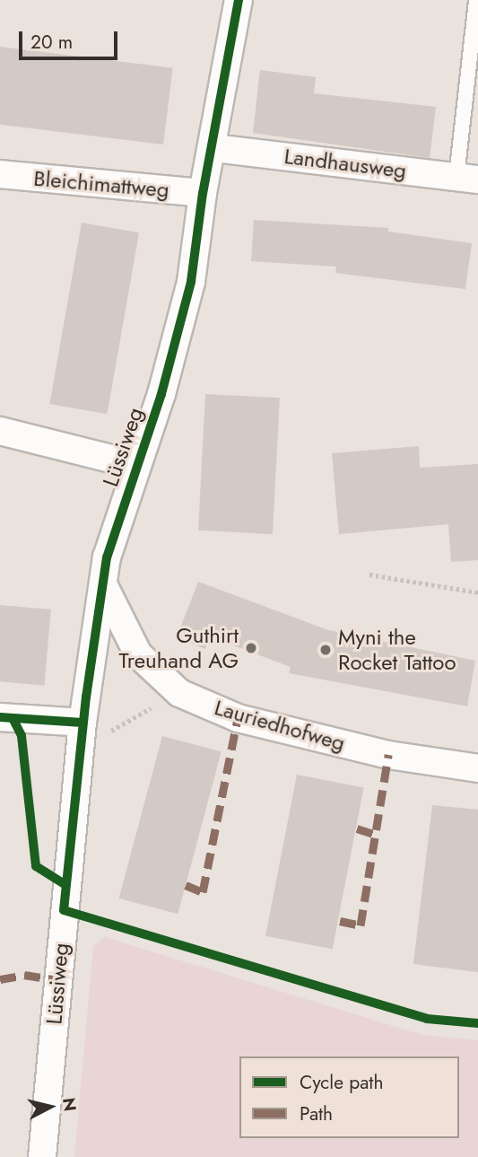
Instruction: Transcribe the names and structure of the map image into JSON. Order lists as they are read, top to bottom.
{
  "streets": {
    "street": [
      "Landhausweg",
      "Bleichimattweg",
      "Lüssiweg",
      "Lauriedhofweg"
    ]
  },
  "crossings": [
    ["Landhausweg", "Lüssiweg"],
    ["Bleichimattweg", "Lüssiweg"],
    ["Lüssiweg", "Lauriedhofweg"]
  ],
  "places": ["Guthirt Treuhand AG", "Myni the Rocket Tattoo"],
  "legend": ["Cycle path", "Path"],
  "scale_bar": "20 m",
  "north": "right"
}
